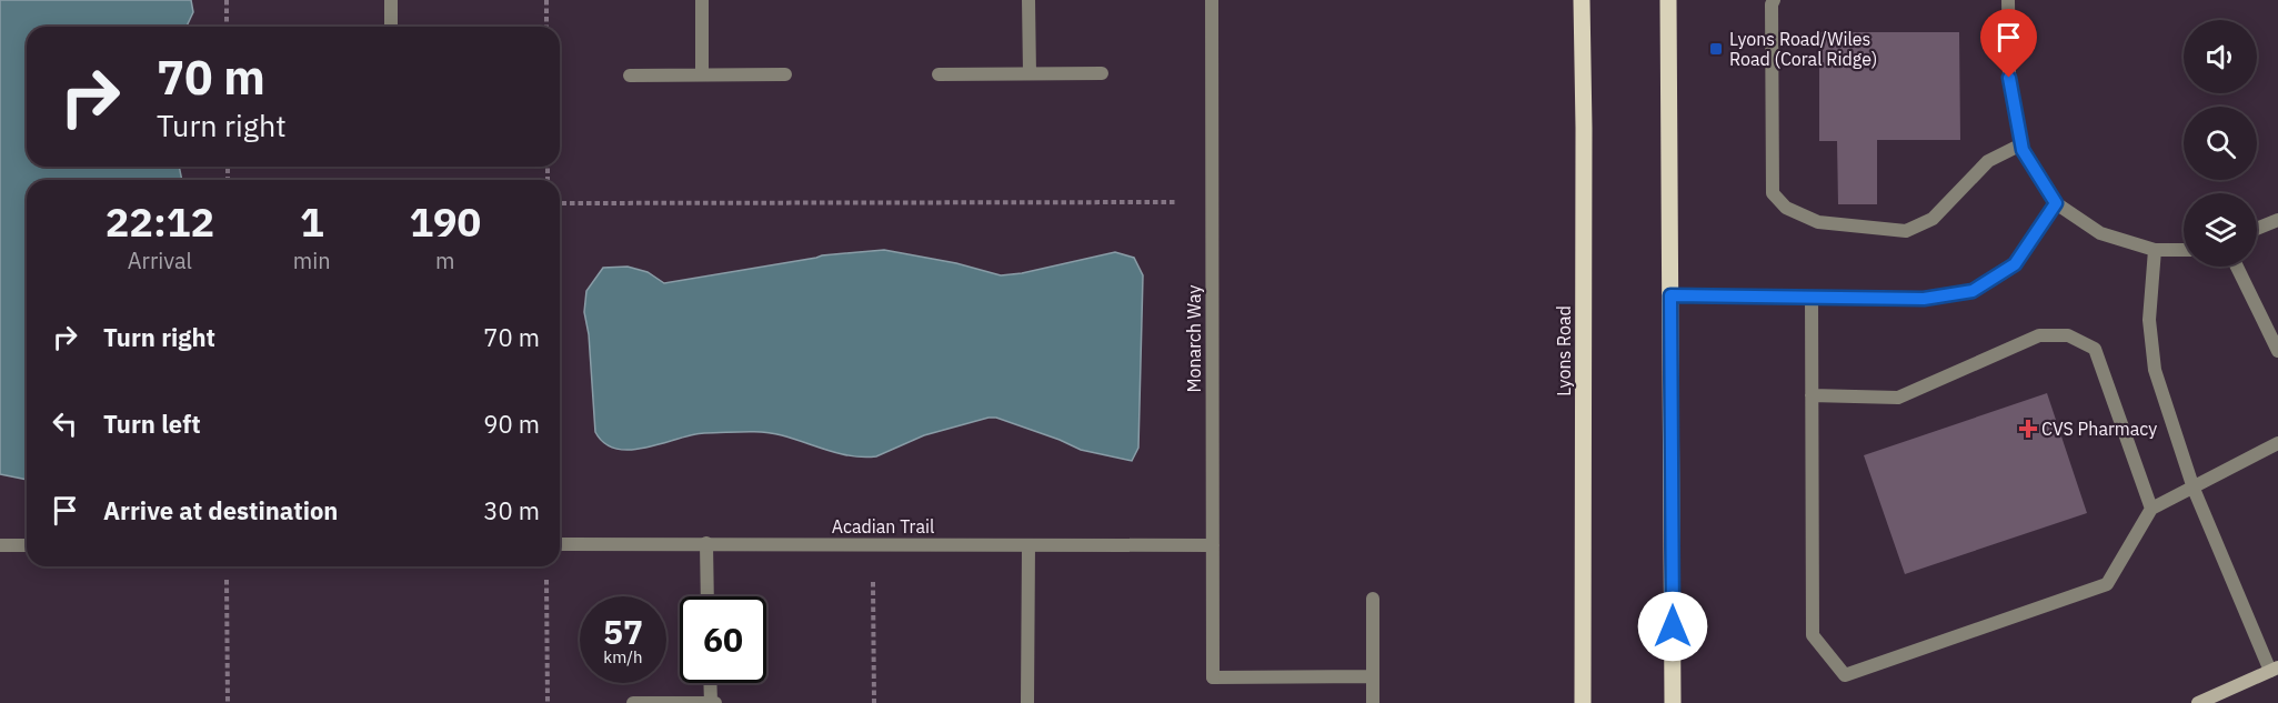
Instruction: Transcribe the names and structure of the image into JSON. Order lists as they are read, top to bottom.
{
  "streets": {
    "main road": ["Lyons Road"],
    "street": ["Monarch Way", "Acadian Trail"]
  },
  "crossings": [
    ["Monarch Way", "Acadian Trail"]
  ],
  "places": {
    "transit": ["Lyons Road/Wiles Road (Coral Ridge)"],
    "health": ["CVS Pharmacy"]
  },
  "page": {
    "turn": ["70 m", "Turn right"],
    "eta": [
      "22:12",
      "Arrival",
      "1",
      "min",
      "190",
      "m"
    ],
    "list": [
      {
        "name": "Turn right",
        "value": "70 m"
      },
      {
        "name": "Turn left",
        "value": "90 m"
      },
      {
        "name": "Arrive at destination",
        "value": "30 m"
      }
    ],
    "speed": "57 km/h",
    "limit": "60"
  }
}
